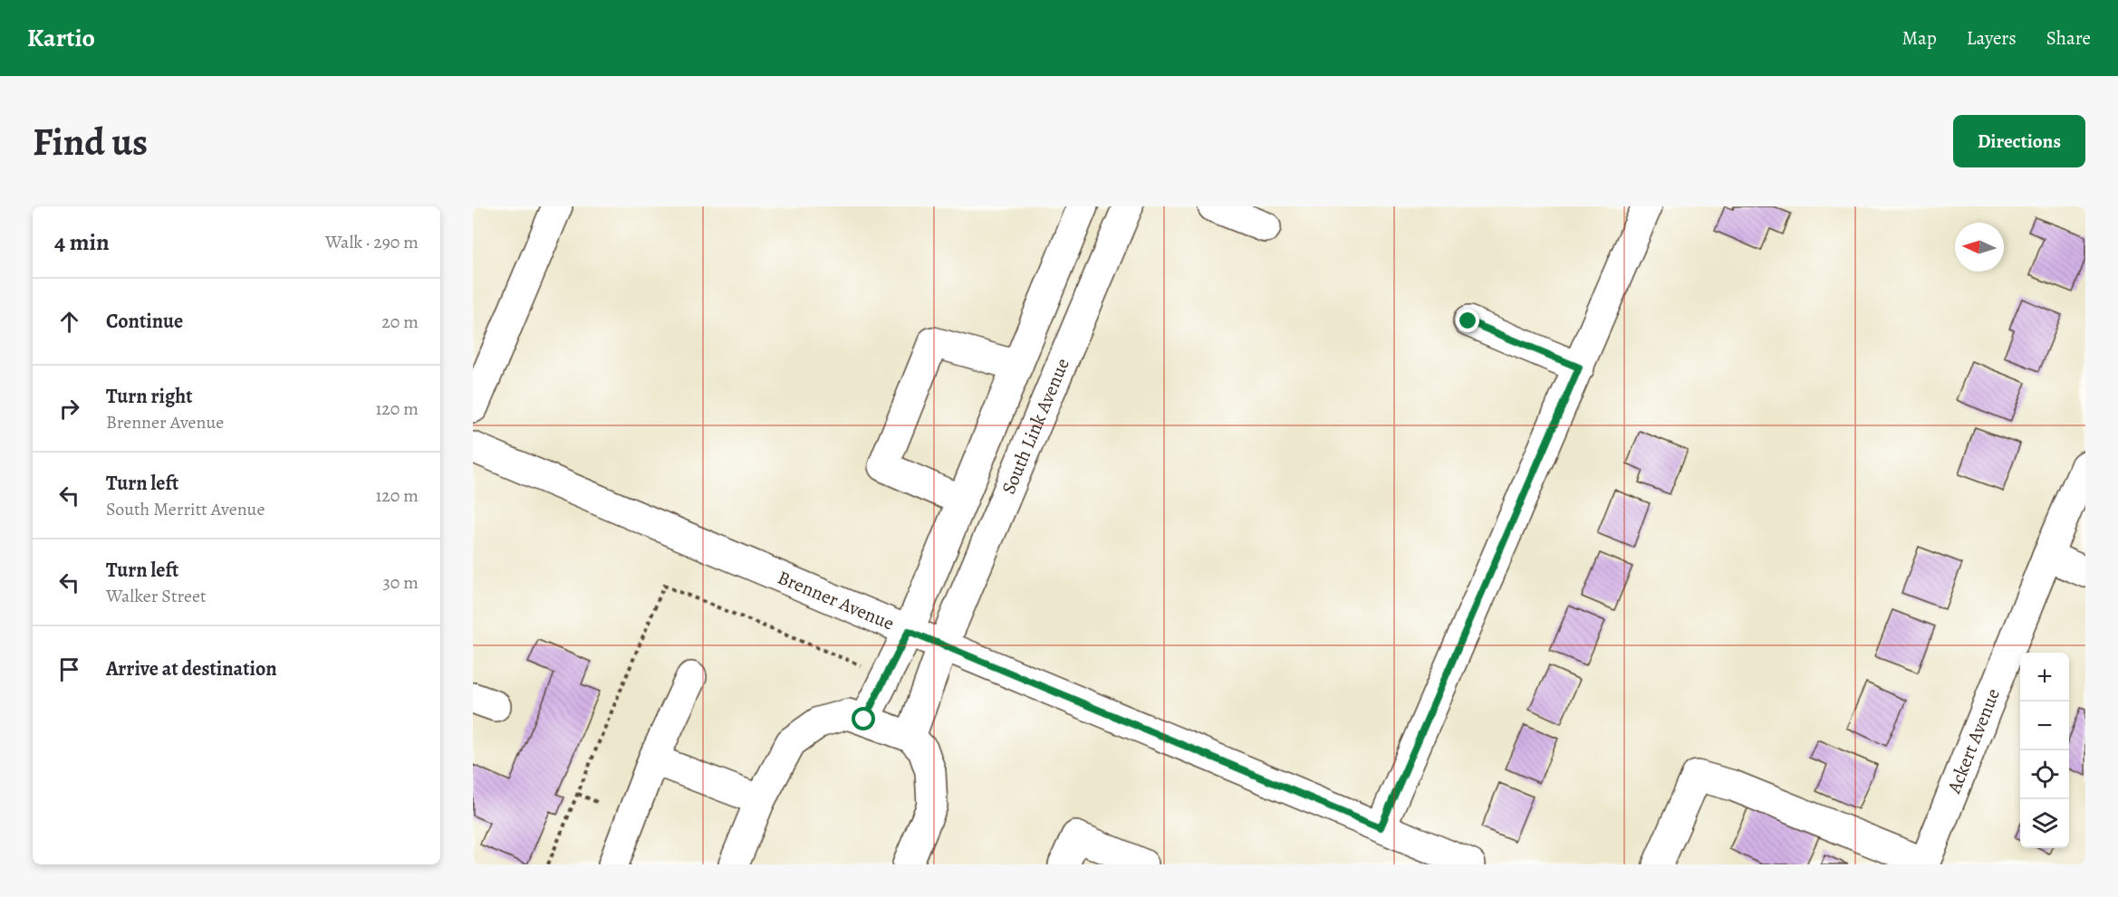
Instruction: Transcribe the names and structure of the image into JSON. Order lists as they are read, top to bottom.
{
  "streets": {
    "street": ["South Link Avenue", "Brenner Avenue", "Ackert Avenue"]
  },
  "crossings": [
    ["South Link Avenue", "Brenner Avenue"]
  ],
  "north": "left",
  "page": {
    "header": "Kartio",
    "nav": ["Map", "Layers", "Share"],
    "buttons": "Directions",
    "title": "Find us",
    "heading": ["4 min", "Walk · 290 m"],
    "list": [
      ["Continue", "20 m"],
      ["Turn right", "Brenner Avenue", "120 m"],
      ["Turn left", "South Merritt Avenue", "120 m"],
      ["Turn left", "Walker Street", "30 m"],
      "Arrive at destination"
    ],
    "map_buttons": ["+", "−"]
  }
}
